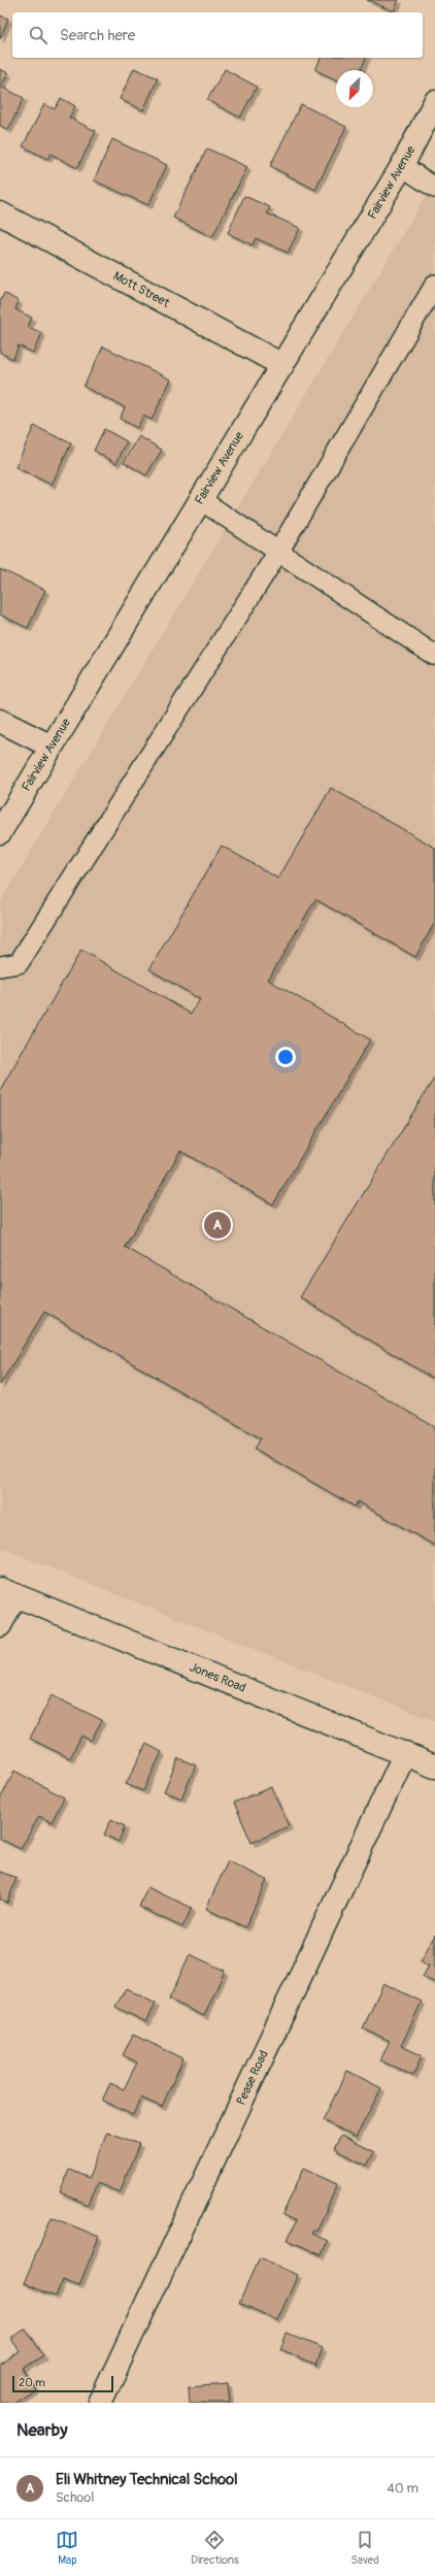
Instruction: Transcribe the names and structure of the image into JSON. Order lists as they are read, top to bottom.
{
  "streets": {
    "street": [
      "Fairview Avenue",
      "Mott Street",
      "Jones Road",
      "Pease Road"
    ]
  },
  "crossings": [
    ["Fairview Avenue", "Mott Street"],
    ["Jones Road", "Pease Road"]
  ],
  "scale_bar": "20 m",
  "north": "bottom left",
  "page": {
    "search": "Search here",
    "pins": "A",
    "scale": "20 m",
    "heading": "Nearby",
    "list": [
      {
        "mark": "A",
        "name": "Eli Whitney Technical School",
        "note": "School",
        "value": "40 m"
      }
    ],
    "nav": ["Map", "Directions", "Saved"]
  }
}
